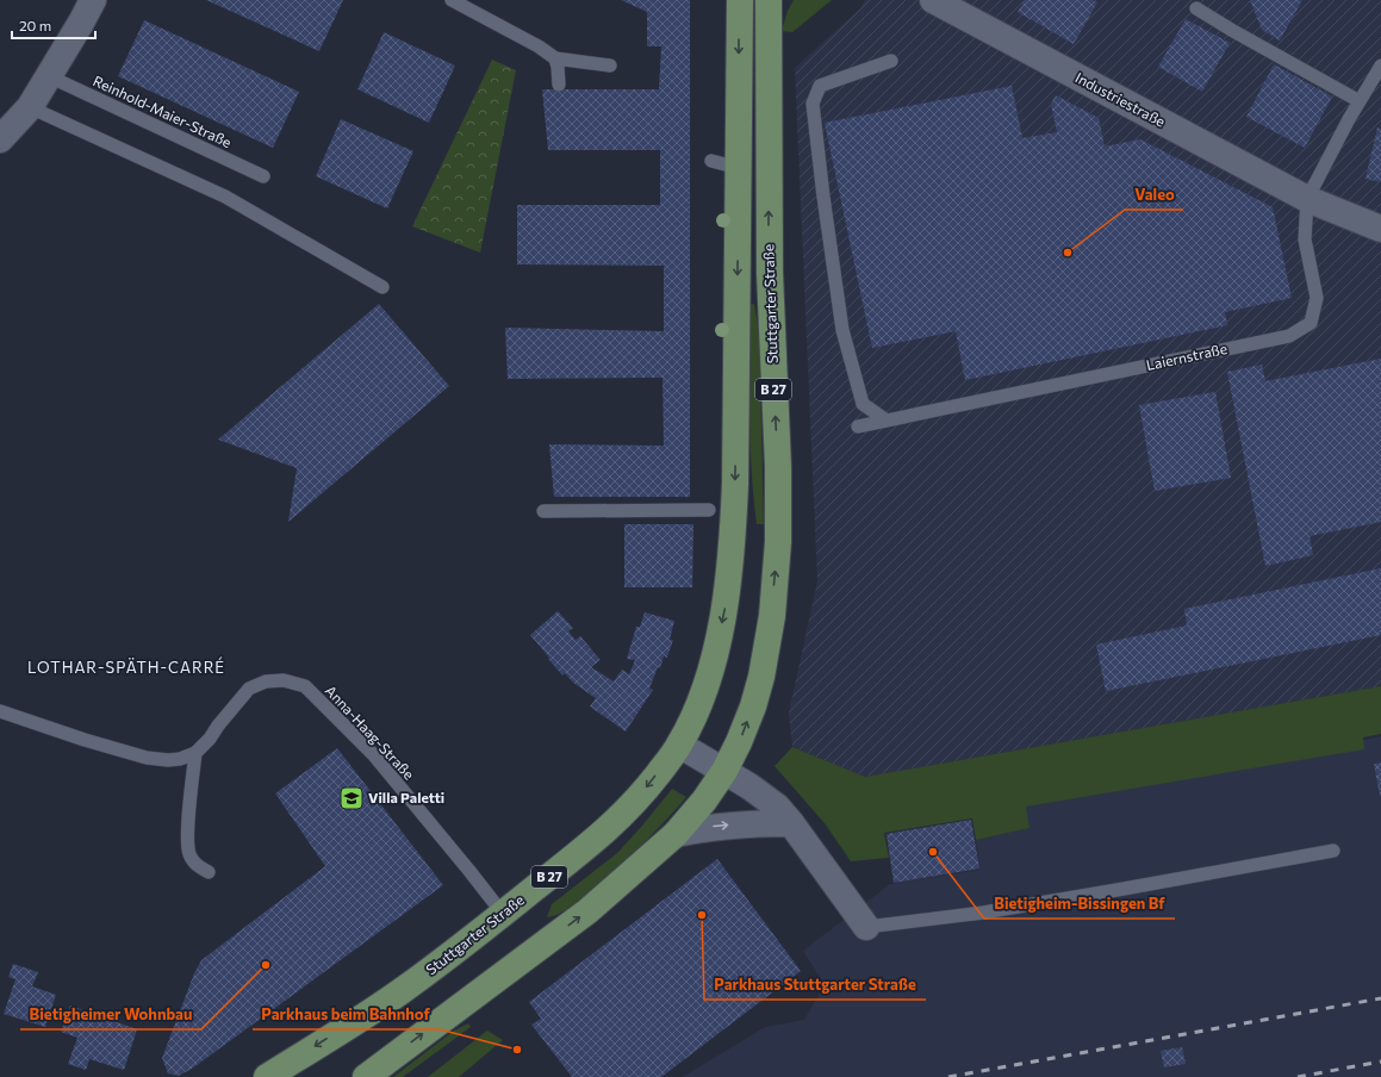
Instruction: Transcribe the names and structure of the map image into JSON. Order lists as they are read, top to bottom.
{
  "streets": {
    "main road": ["Stuttgarter Straße", "B 27"],
    "street": ["Industriestraße"],
    "lane": ["Reinhold-Maier-Straße", "Laiernstraße", "Anna-Haag-Straße"]
  },
  "crossings": [
    ["Industriestraße", "Laiernstraße"],
    ["Stuttgarter Straße", "Anna-Haag-Straße"]
  ],
  "districts": ["LOTHAR-SPÄTH-CARRÉ"],
  "places": {
    "other": [
      "Valeo",
      "Bietigheim-Bissingen Bf",
      "Parkhaus Stuttgarter Straße",
      "Bietigheimer Wohnbau",
      "Parkhaus beim Bahnhof"
    ],
    "school or university": ["Villa Paletti"]
  },
  "scale_bar": "20 m"
}
